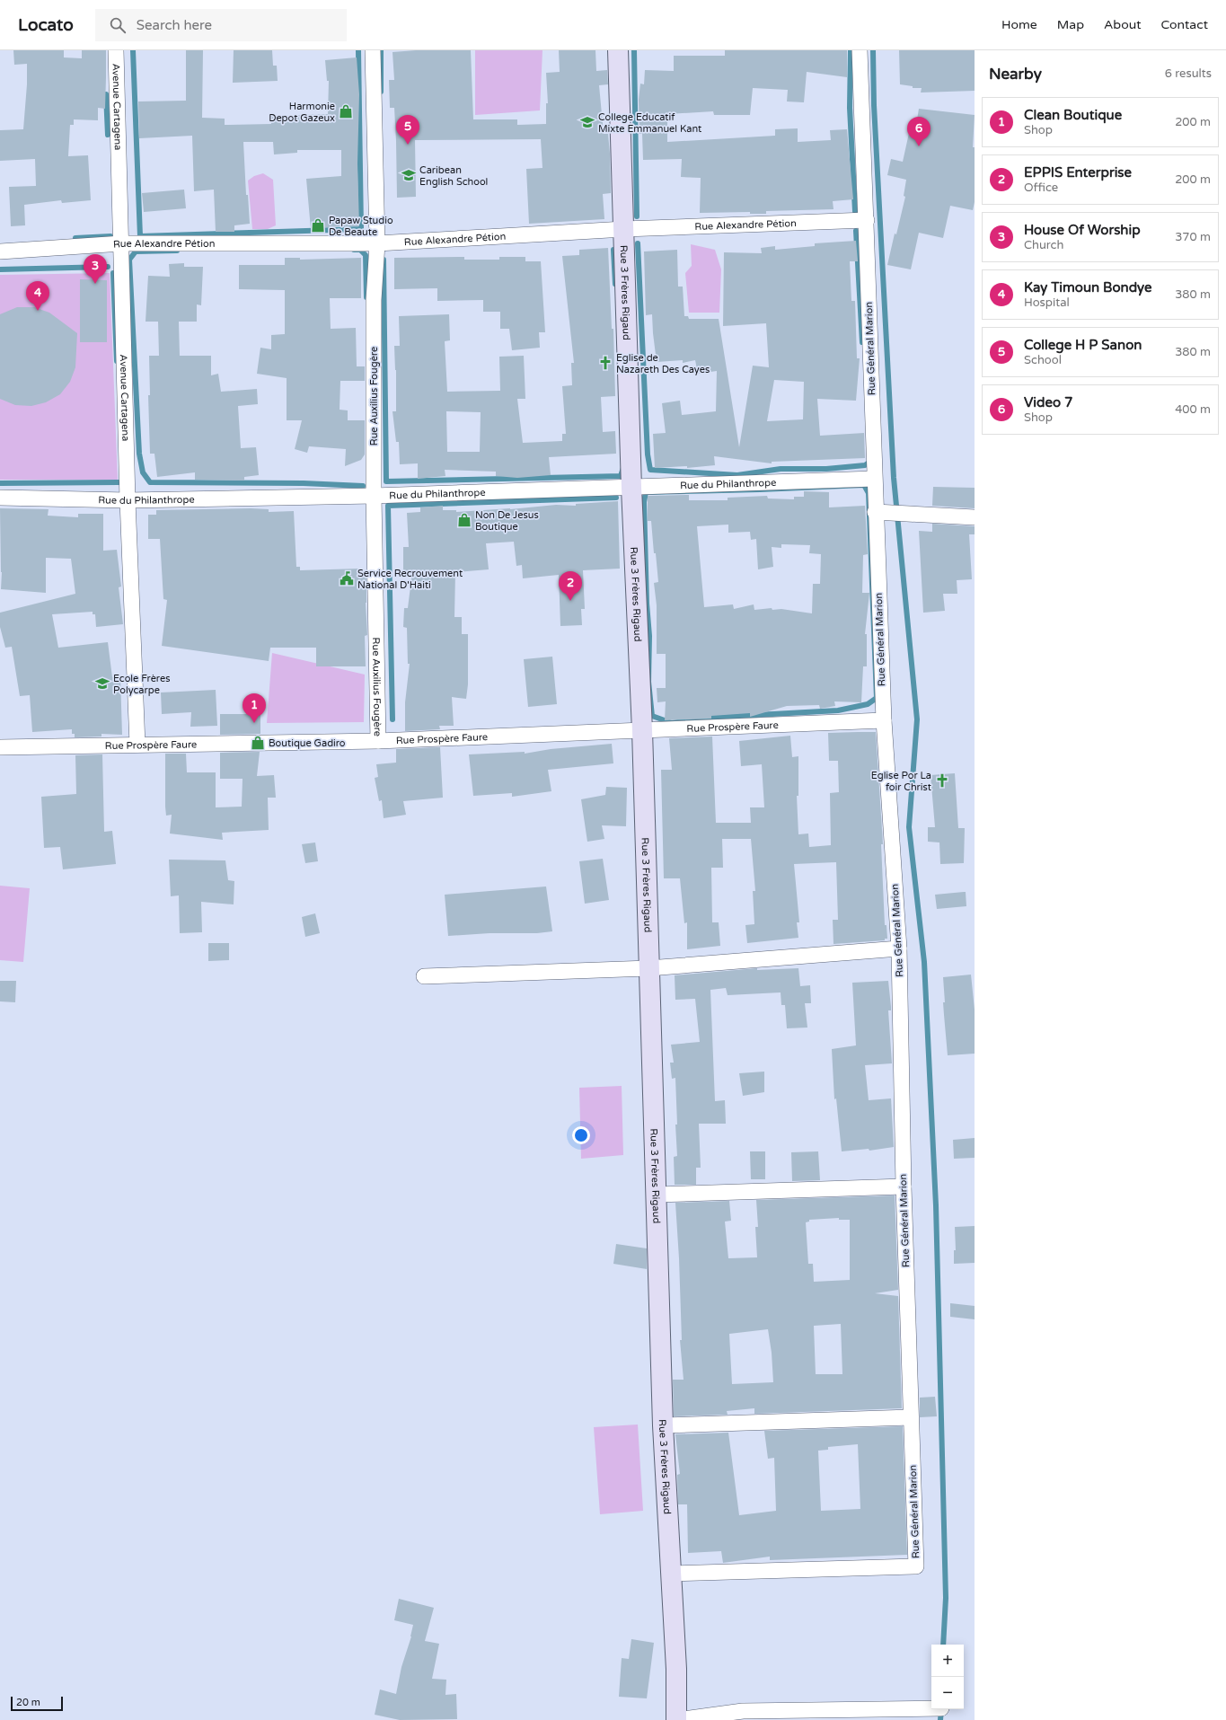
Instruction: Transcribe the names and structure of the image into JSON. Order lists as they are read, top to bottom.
{
  "streets": {
    "street": [
      "Avenue Cartagena",
      "Rue Alexandre Pétion",
      "Rue 3 Frères Rigaud",
      "Rue Général Marion",
      "Rue Auxilius Fougère",
      "Rue du Philanthrope",
      "Rue Prospère Faure"
    ]
  },
  "crossings": [
    ["Avenue Cartagena", "Rue Alexandre Pétion"],
    ["Avenue Cartagena", "Rue du Philanthrope"],
    ["Avenue Cartagena", "Rue Prospère Faure"],
    ["Rue Alexandre Pétion", "Rue 3 Frères Rigaud"],
    ["Rue Alexandre Pétion", "Rue Général Marion"],
    ["Rue Alexandre Pétion", "Rue Auxilius Fougère"],
    ["Rue 3 Frères Rigaud", "Rue Général Marion"],
    ["Rue 3 Frères Rigaud", "Rue du Philanthrope"],
    ["Rue 3 Frères Rigaud", "Rue Prospère Faure"],
    ["Rue Général Marion", "Rue du Philanthrope"],
    ["Rue Général Marion", "Rue Prospère Faure"],
    ["Rue Auxilius Fougère", "Rue du Philanthrope"],
    ["Rue Auxilius Fougère", "Rue Prospère Faure"]
  ],
  "places": {
    "shop": [
      "Harmonie Depot Gazeux",
      "Papaw Studio De Beaute",
      "Non De Jesus Boutique",
      "Boutique Gadiro"
    ],
    "school or university": ["College Educatif Mixte Emmanuel Kant", "Caribean English School", "Ecole Frères Polycarpe"],
    "church": ["Eglise de Nazareth Des Cayes", "Eglise Por La foir Christ"],
    "public building": ["Service Recrouvement National D'Haiti"]
  },
  "scale_bar": "20 m",
  "page": {
    "header": "Locato",
    "search": "Search here",
    "nav": [
      "Home",
      "Map",
      "About",
      "Contact"
    ],
    "heading": ["Nearby", "6 results"],
    "list": [
      {
        "mark": "1",
        "name": "Clean Boutique",
        "note": "Shop",
        "value": "200 m"
      },
      {
        "mark": "2",
        "name": "EPPIS Enterprise",
        "note": "Office",
        "value": "200 m"
      },
      {
        "mark": "3",
        "name": "House Of Worship",
        "note": "Church",
        "value": "370 m"
      },
      {
        "mark": "4",
        "name": "Kay Timoun Bondye",
        "note": "Hospital",
        "value": "380 m"
      },
      {
        "mark": "5",
        "name": "College H P Sanon",
        "note": "School",
        "value": "380 m"
      },
      {
        "mark": "6",
        "name": "Video 7",
        "note": "Shop",
        "value": "400 m"
      }
    ],
    "pins": [
      "5",
      "6",
      "3",
      "4",
      "2",
      "1"
    ],
    "map_buttons": ["+", "−"],
    "scale": "20 m"
  }
}
